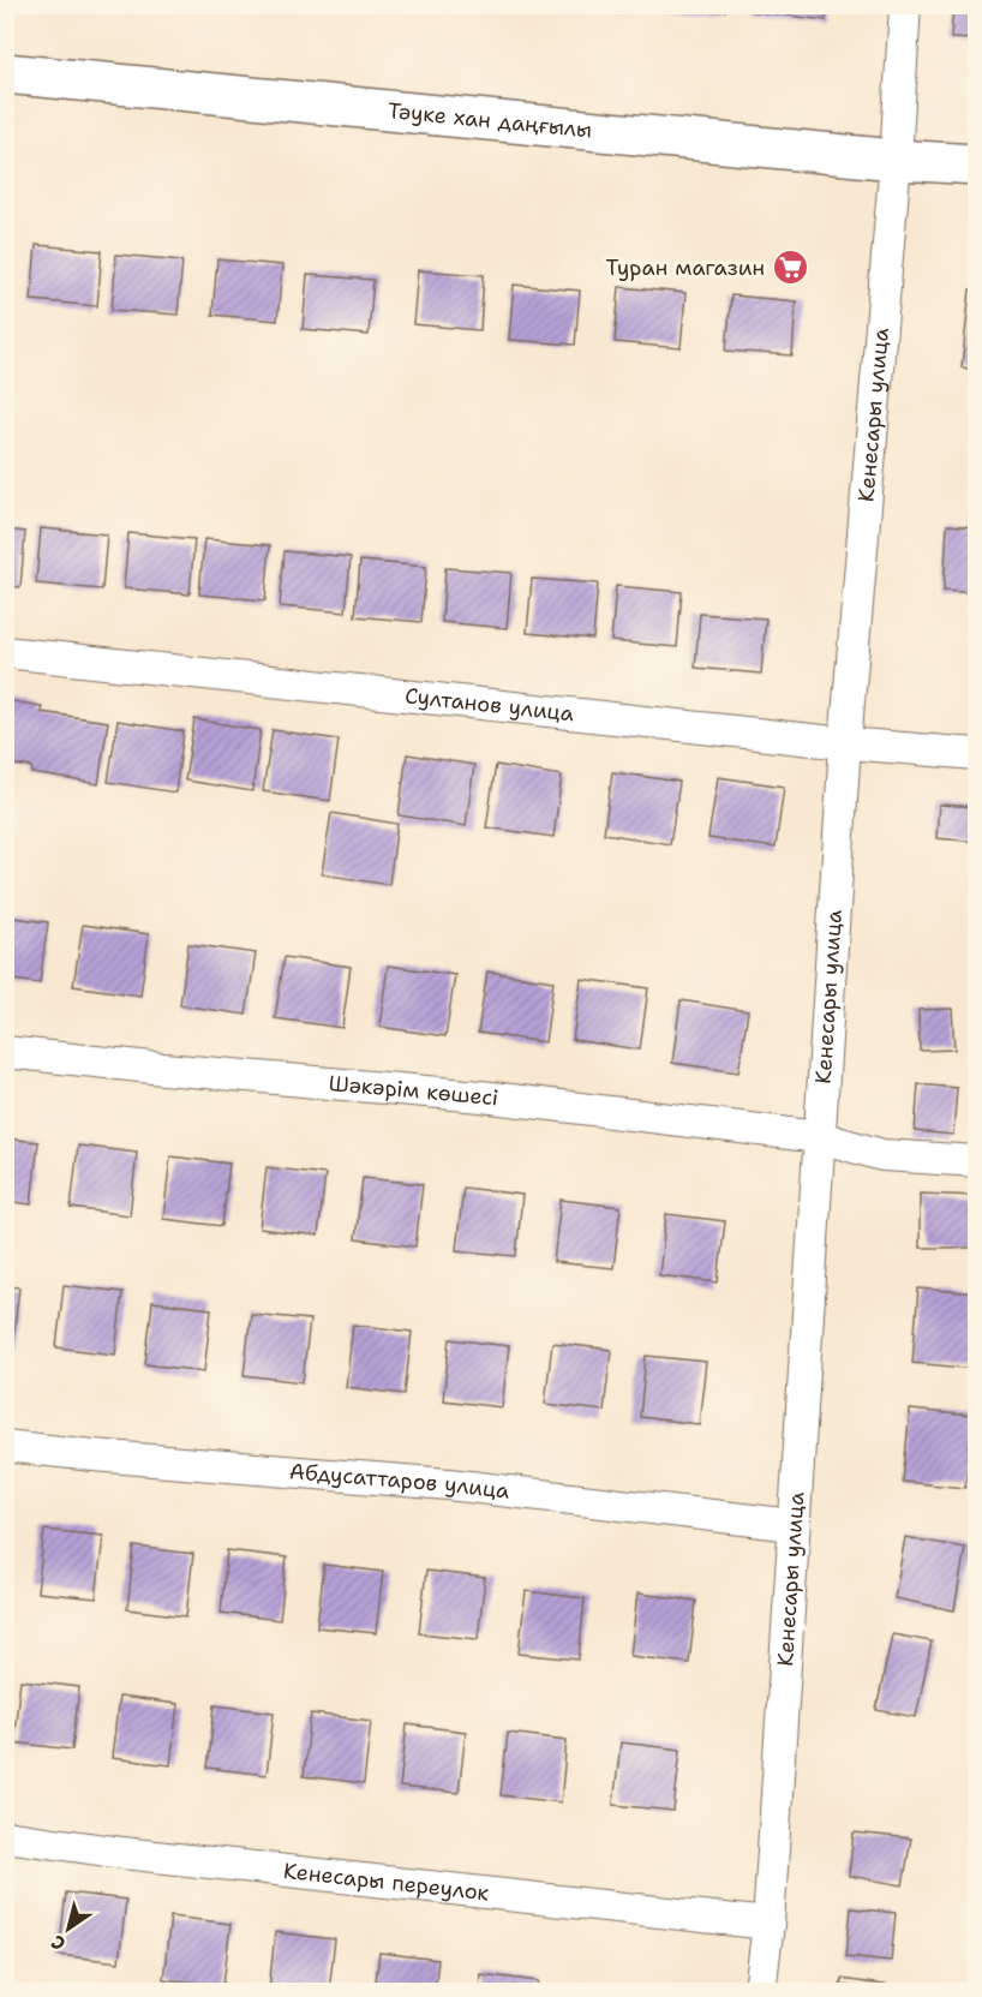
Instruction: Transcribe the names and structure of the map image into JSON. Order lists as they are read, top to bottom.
{
  "streets": {
    "street": [
      "Тәуке хан даңғылы",
      "Кенесары улица",
      "Султанов улица",
      "Шәкәрім көшесі",
      "Абдусаттаров улица",
      "Кенесары переулок"
    ]
  },
  "crossings": [
    ["Тәуке хан даңғылы", "Кенесары улица"],
    ["Кенесары улица", "Султанов улица"],
    ["Кенесары улица", "Шәкәрім көшесі"],
    ["Кенесары улица", "Абдусаттаров улица"],
    ["Кенесары улица", "Кенесары переулок"]
  ],
  "places": {
    "supermarket": ["Туран магазин"]
  },
  "north": "bottom left"
}
